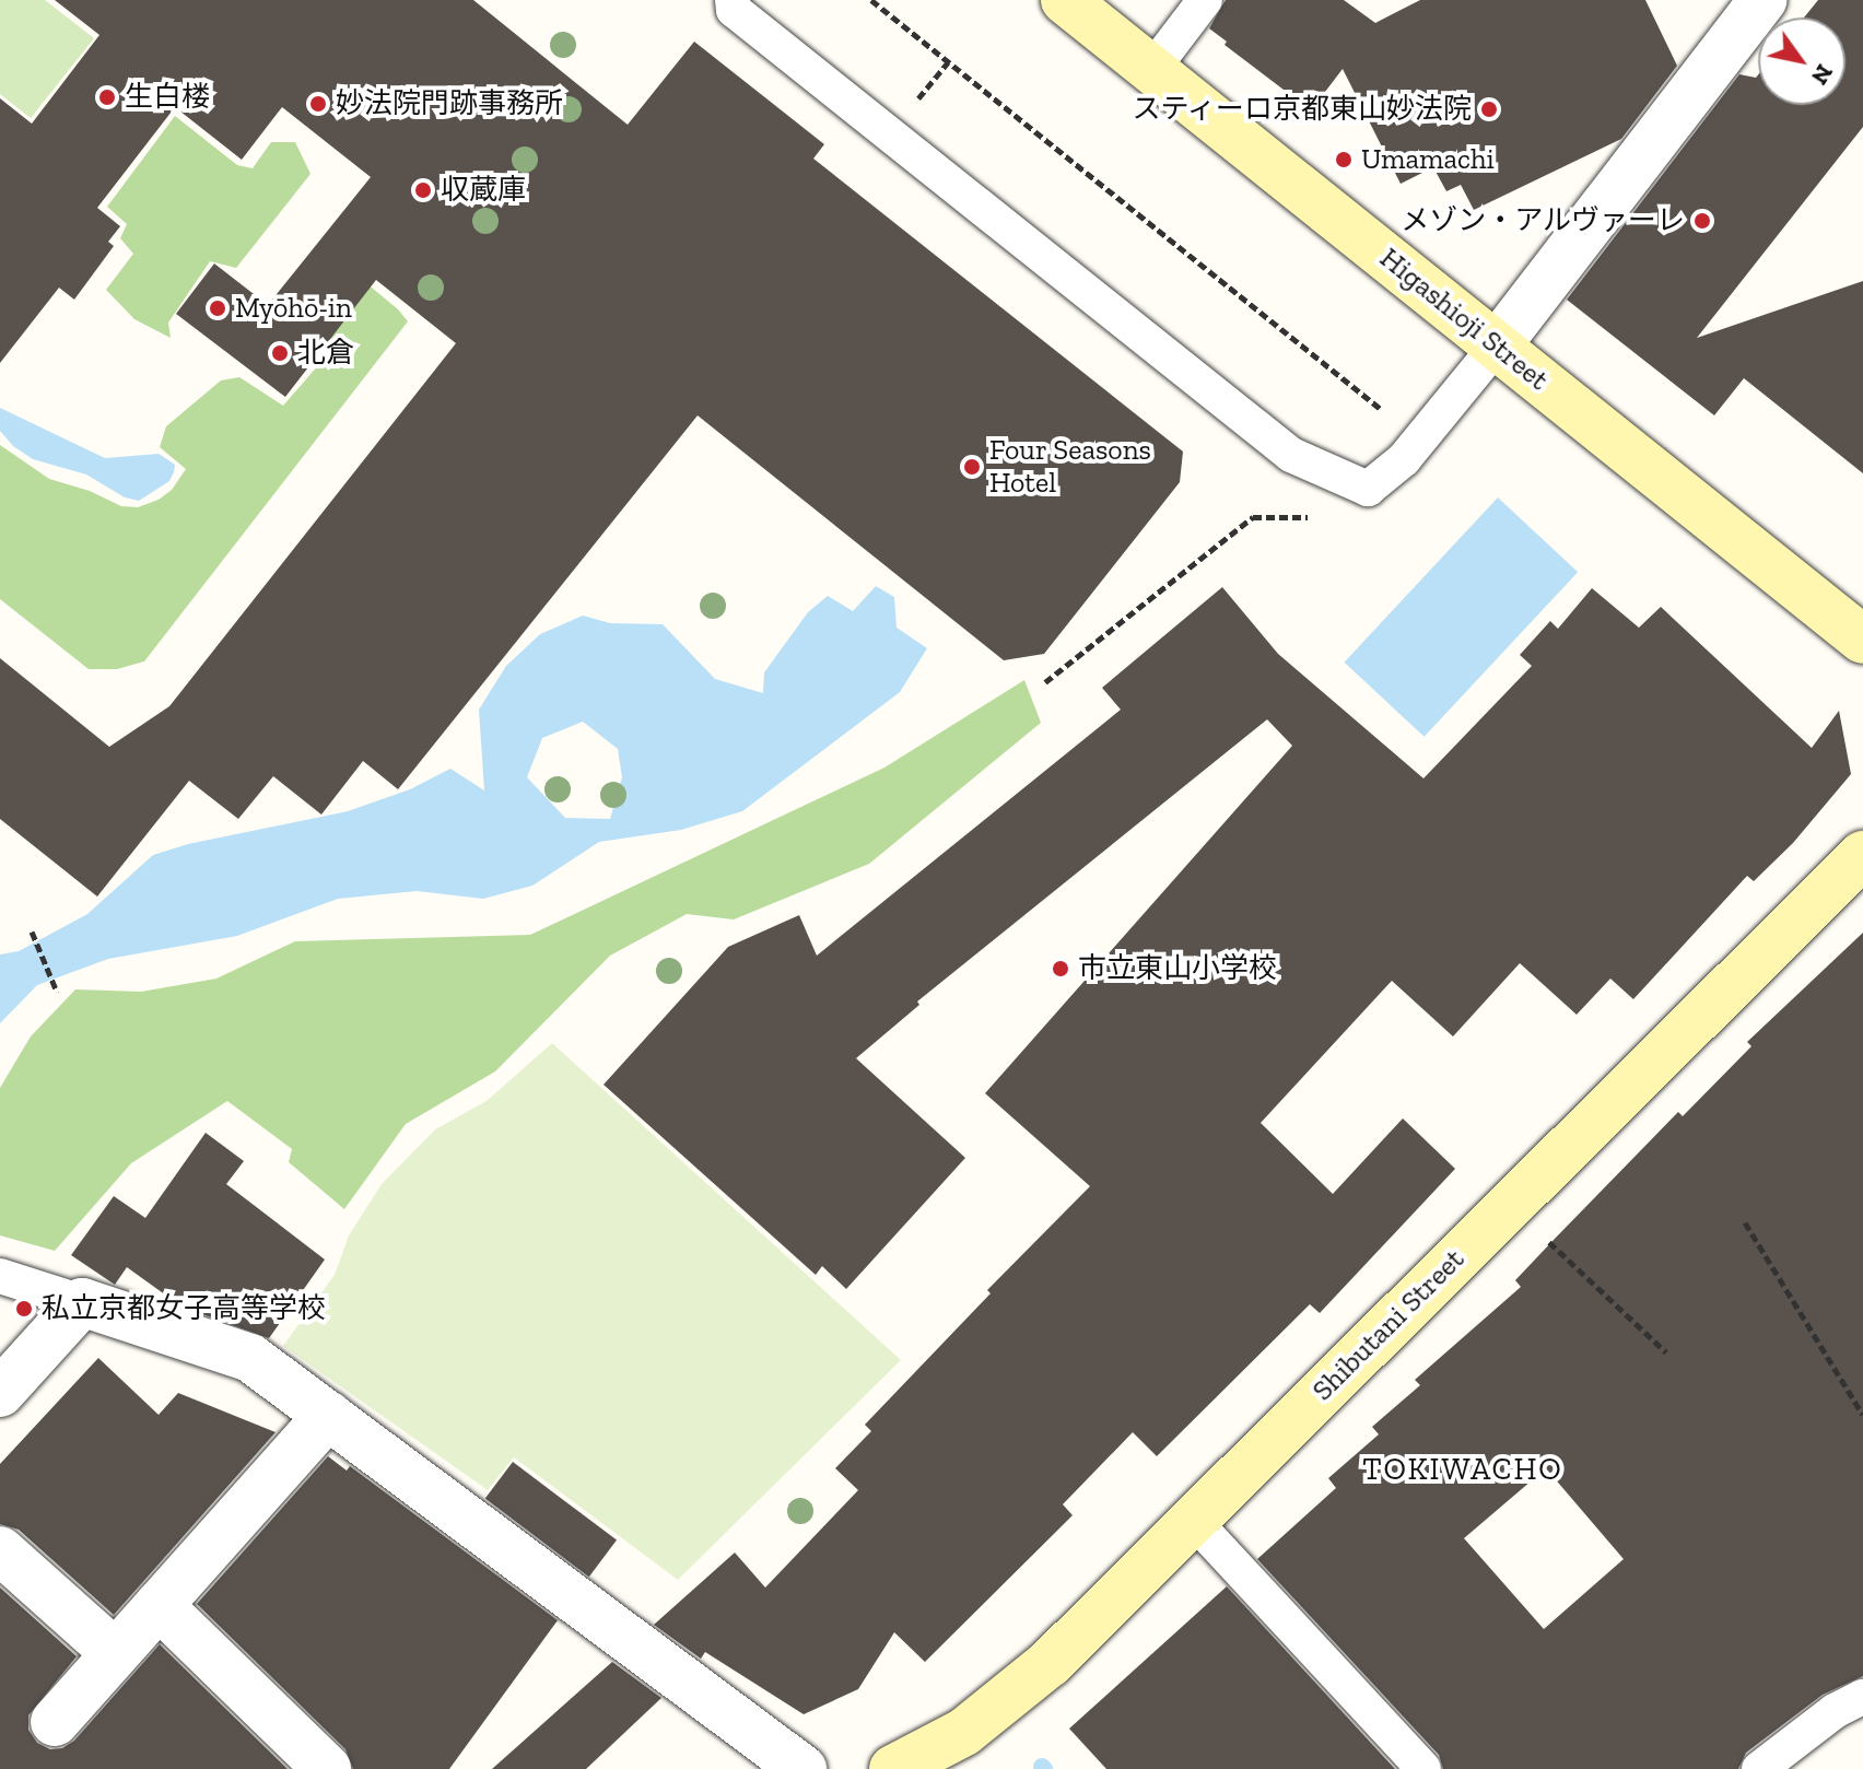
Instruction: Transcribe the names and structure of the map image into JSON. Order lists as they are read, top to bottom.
{
  "streets": {
    "main road": ["Higashioji Street", "Shibutani Street"]
  },
  "districts": ["TOKIWACHO"],
  "places": [
    "生白楼",
    "妙法院門跡事務所",
    "スティーロ京都東山妙法院",
    "Umamachi",
    "収蔵庫",
    "メゾン・アルヴァーレ",
    "Myōhō-in",
    "北倉",
    "Four Seasons Hotel",
    "市立東山小学校",
    "私立京都女子高等学校"
  ],
  "north": "bottom right"
}
